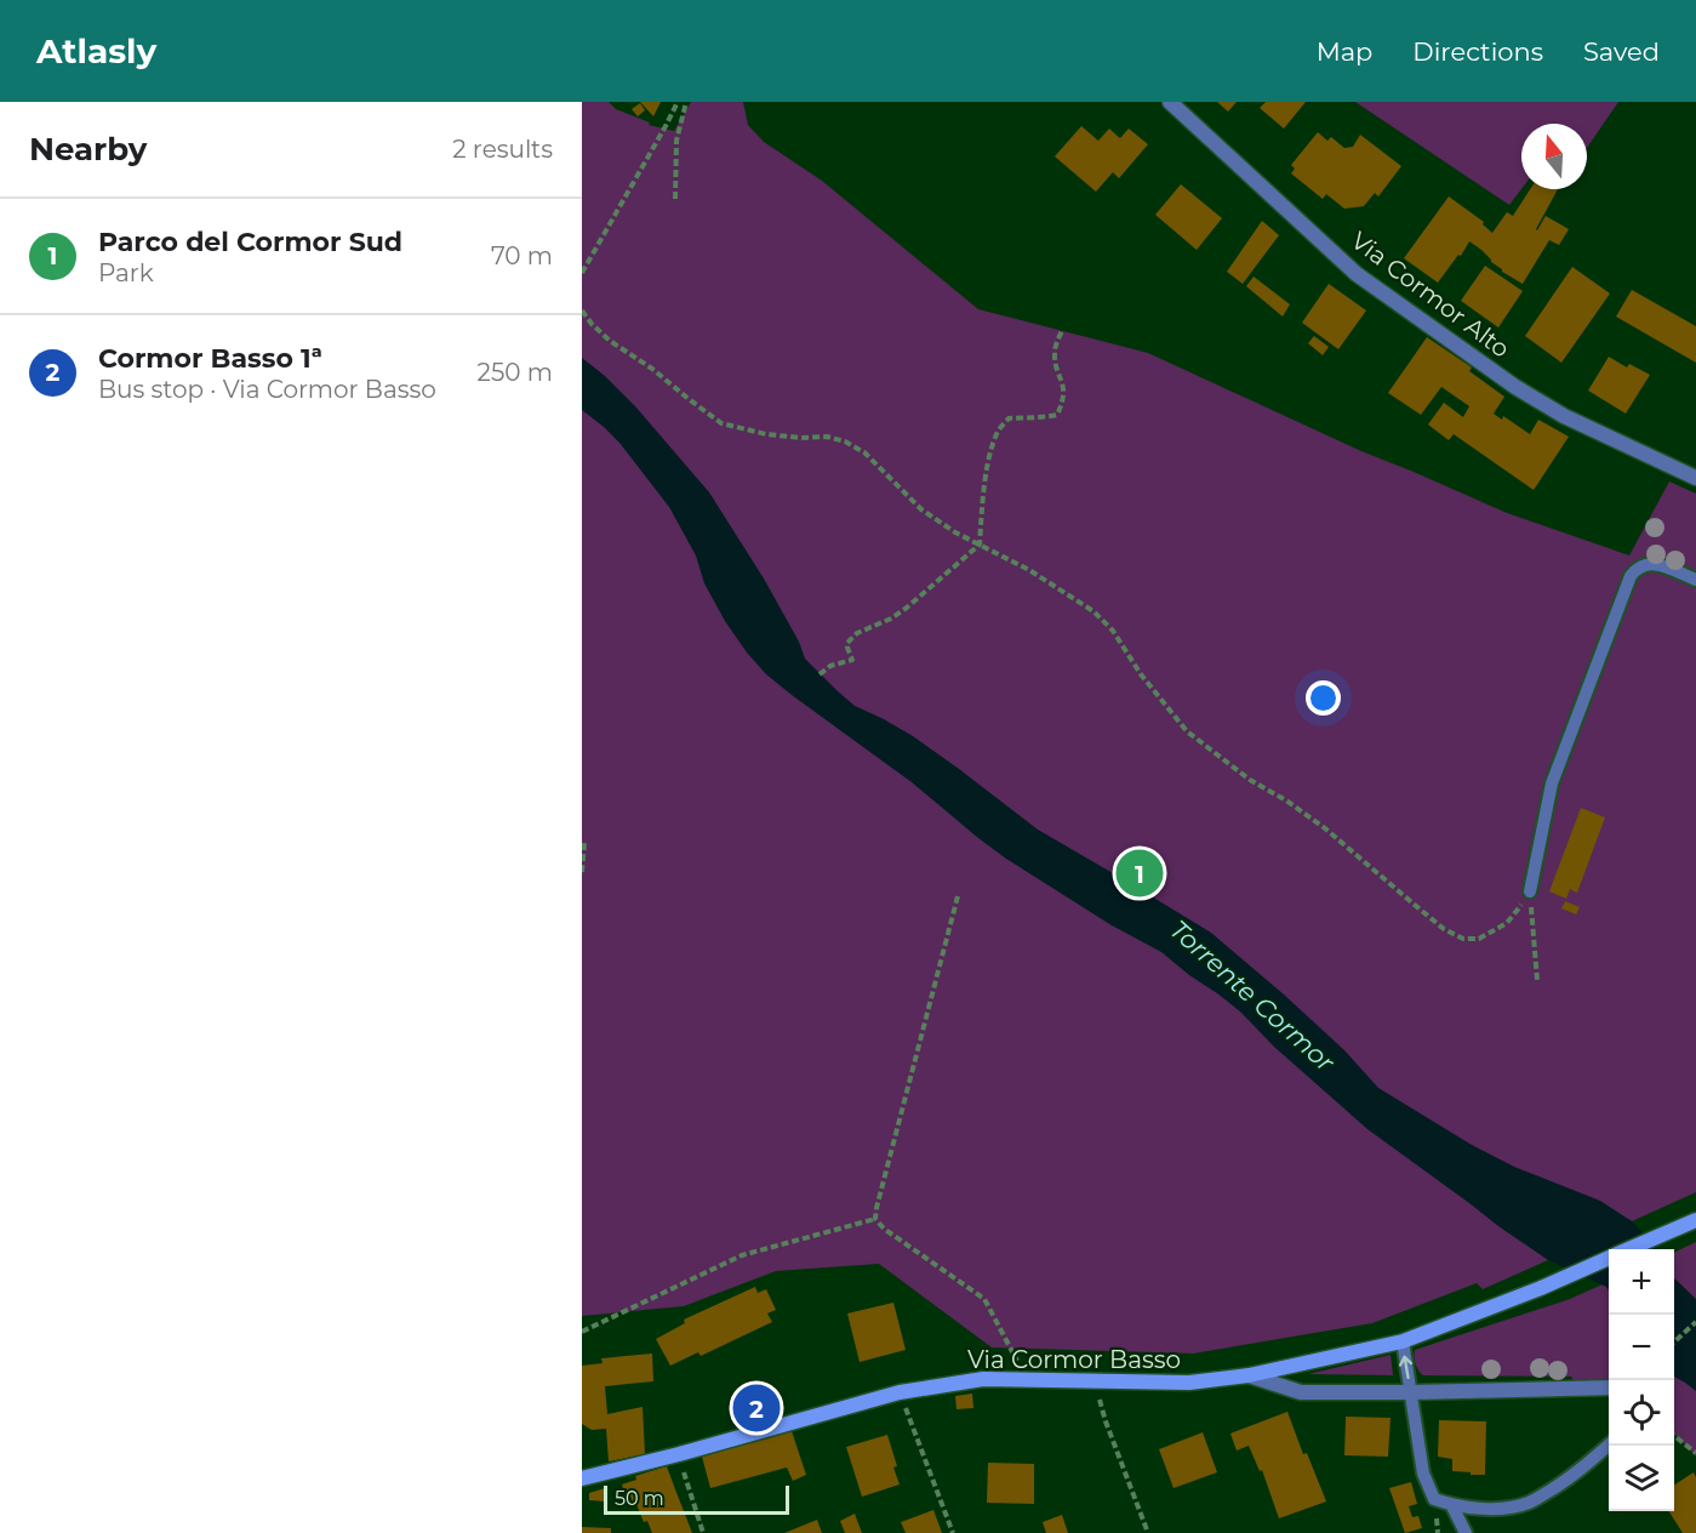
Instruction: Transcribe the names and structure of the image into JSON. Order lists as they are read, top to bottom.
{
  "streets": {
    "street": ["Via Cormor Alto", "Via Cormor Basso"]
  },
  "water": ["Torrente Cormor"],
  "scale_bar": "50 m",
  "north": "top",
  "page": {
    "header": "Atlasly",
    "nav": ["Map", "Directions", "Saved"],
    "heading": ["Nearby", "2 results"],
    "list": [
      {
        "mark": "1",
        "name": "Parco del Cormor Sud",
        "note": "Park",
        "value": "70 m"
      },
      {
        "mark": "2",
        "name": "Cormor Basso 1ª",
        "note": "Bus stop · Via Cormor Basso",
        "value": "250 m"
      }
    ],
    "pins": ["1", "2"],
    "map_buttons": ["+", "−"],
    "scale": "50 m"
  }
}
